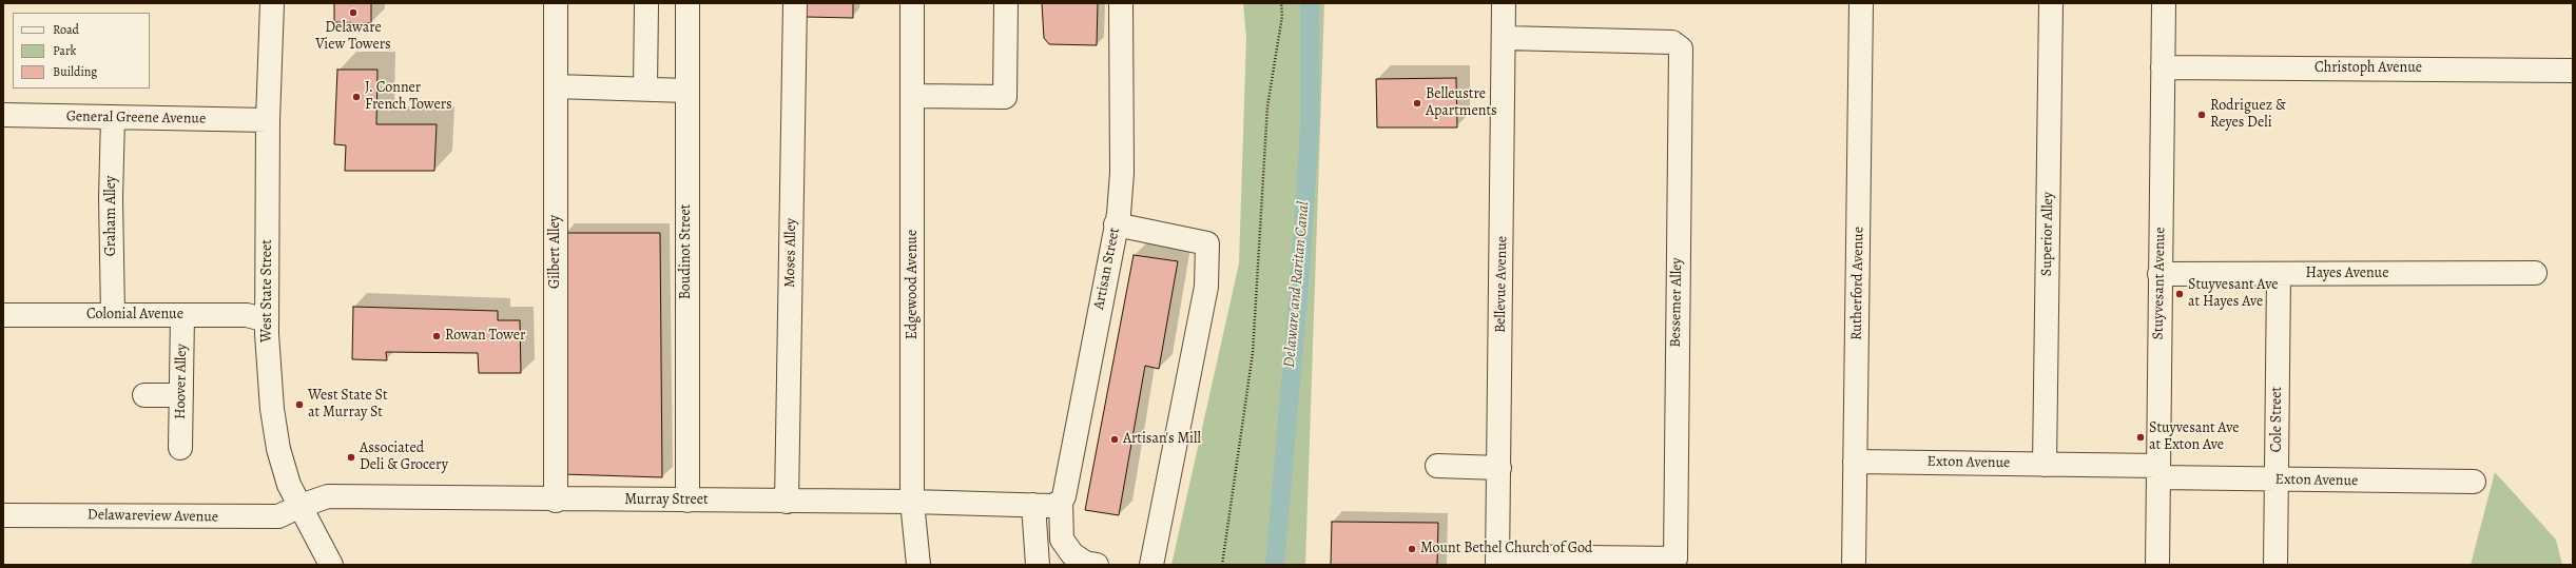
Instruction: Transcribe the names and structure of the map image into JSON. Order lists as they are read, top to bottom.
{
  "streets": {
    "street": [
      "Christoph Avenue",
      "General Greene Avenue",
      "Graham Alley",
      "Superior Alley",
      "Gilbert Alley",
      "Boudinot Street",
      "Moses Alley",
      "Artisan Street",
      "Hayes Avenue",
      "Rutherford Avenue",
      "Stuyvesant Avenue",
      "Edgewood Avenue",
      "Bellevue Avenue",
      "West State Street",
      "Bessemer Alley",
      "Colonial Avenue",
      "Hoover Alley",
      "Cole Street",
      "Exton Avenue",
      "Murray Street",
      "Delawareview Avenue"
    ]
  },
  "crossings": [
    ["Christoph Avenue", "Stuyvesant Avenue"],
    ["General Greene Avenue", "Graham Alley"],
    ["General Greene Avenue", "West State Street"],
    ["Graham Alley", "Colonial Avenue"],
    ["Superior Alley", "Exton Avenue"],
    ["Gilbert Alley", "Murray Street"],
    ["Boudinot Street", "Murray Street"],
    ["Moses Alley", "Murray Street"],
    ["Hayes Avenue", "Stuyvesant Avenue"],
    ["Hayes Avenue", "Cole Street"],
    ["Rutherford Avenue", "Exton Avenue"],
    ["Stuyvesant Avenue", "Exton Avenue"],
    ["Edgewood Avenue", "Murray Street"],
    ["Bellevue Avenue", "Bessemer Alley"],
    ["West State Street", "Colonial Avenue"],
    ["West State Street", "Murray Street"],
    ["West State Street", "Delawareview Avenue"],
    ["Colonial Avenue", "Hoover Alley"],
    ["Cole Street", "Exton Avenue"],
    ["Murray Street", "Delawareview Avenue"]
  ],
  "water": ["Delaware and Raritan Canal"],
  "places": [
    "Delaware View Towers",
    "J. Conner French Towers",
    "Belleustre Apartments",
    "Rodriguez & Reyes Deli",
    "Stuyvesant Ave at Hayes Ave",
    "Rowan Tower",
    "West State St at Murray St",
    "Stuyvesant Ave at Exton Ave",
    "Artisan's Mill",
    "Associated Deli & Grocery",
    "Mount Bethel Church of God"
  ],
  "legend": ["Road", "Park", "Building"]
}
